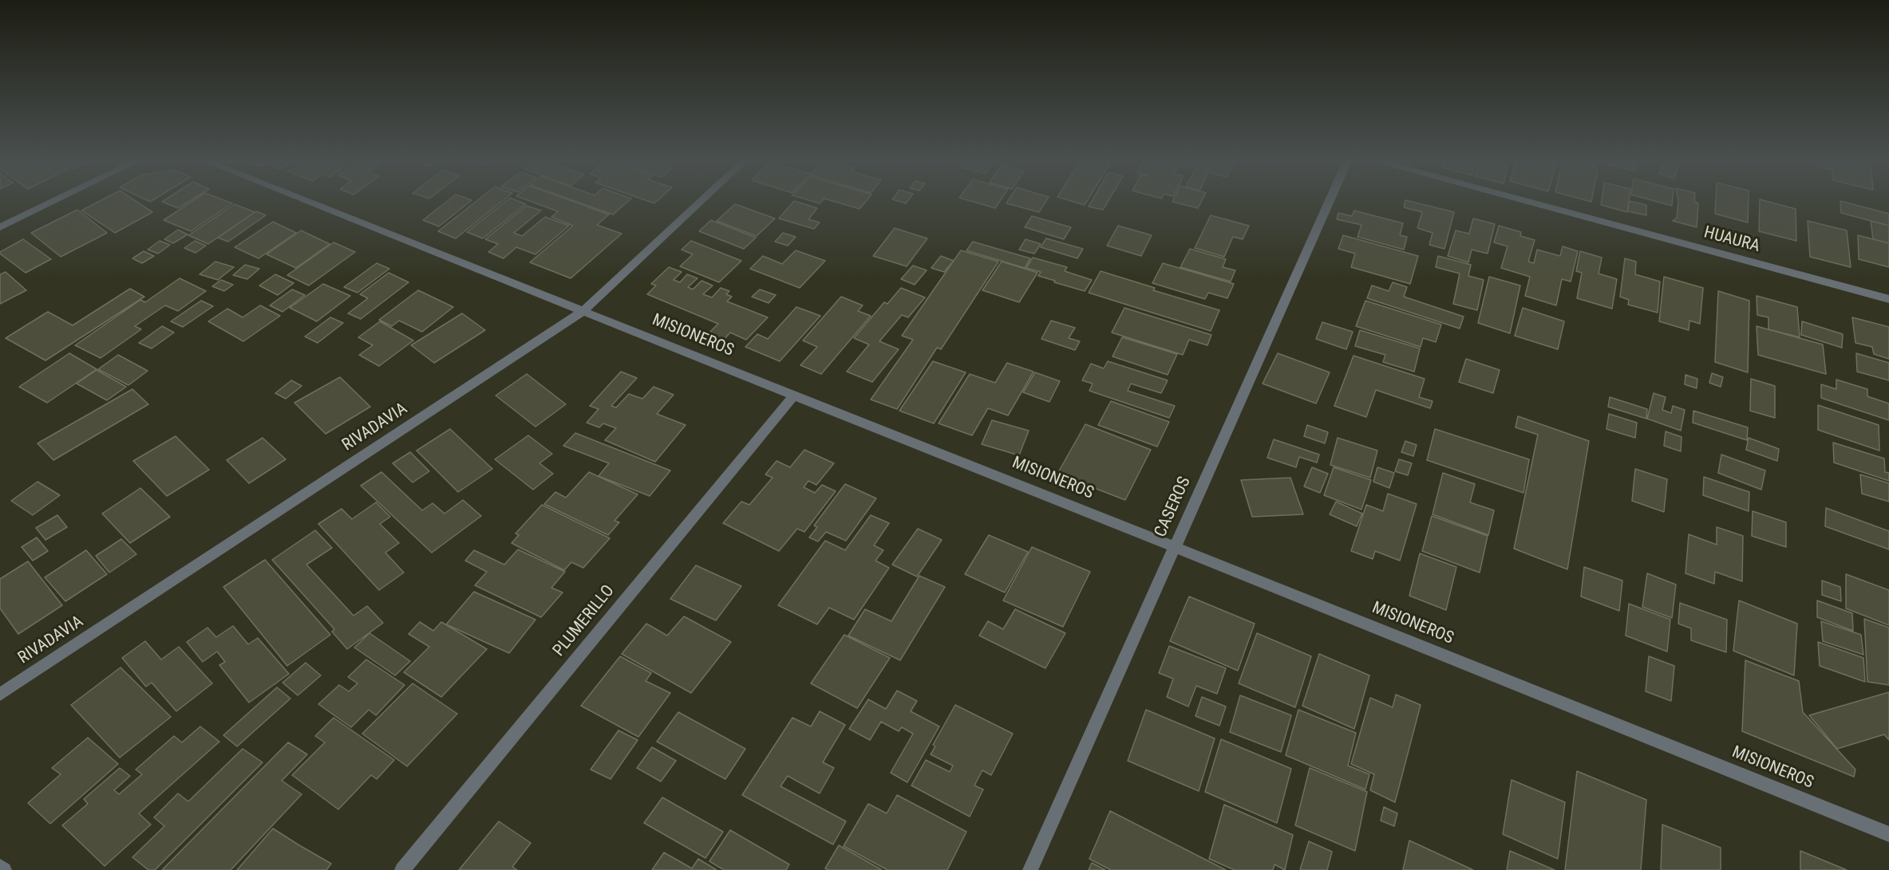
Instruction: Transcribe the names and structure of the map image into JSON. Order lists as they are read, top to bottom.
{
  "streets": {
    "street": [
      "HUAURA",
      "MISIONEROS",
      "RIVADAVIA",
      "CASEROS",
      "PLUMERILLO"
    ]
  },
  "crossings": [
    ["MISIONEROS", "RIVADAVIA"],
    ["MISIONEROS", "CASEROS"],
    ["MISIONEROS", "PLUMERILLO"]
  ]
}
